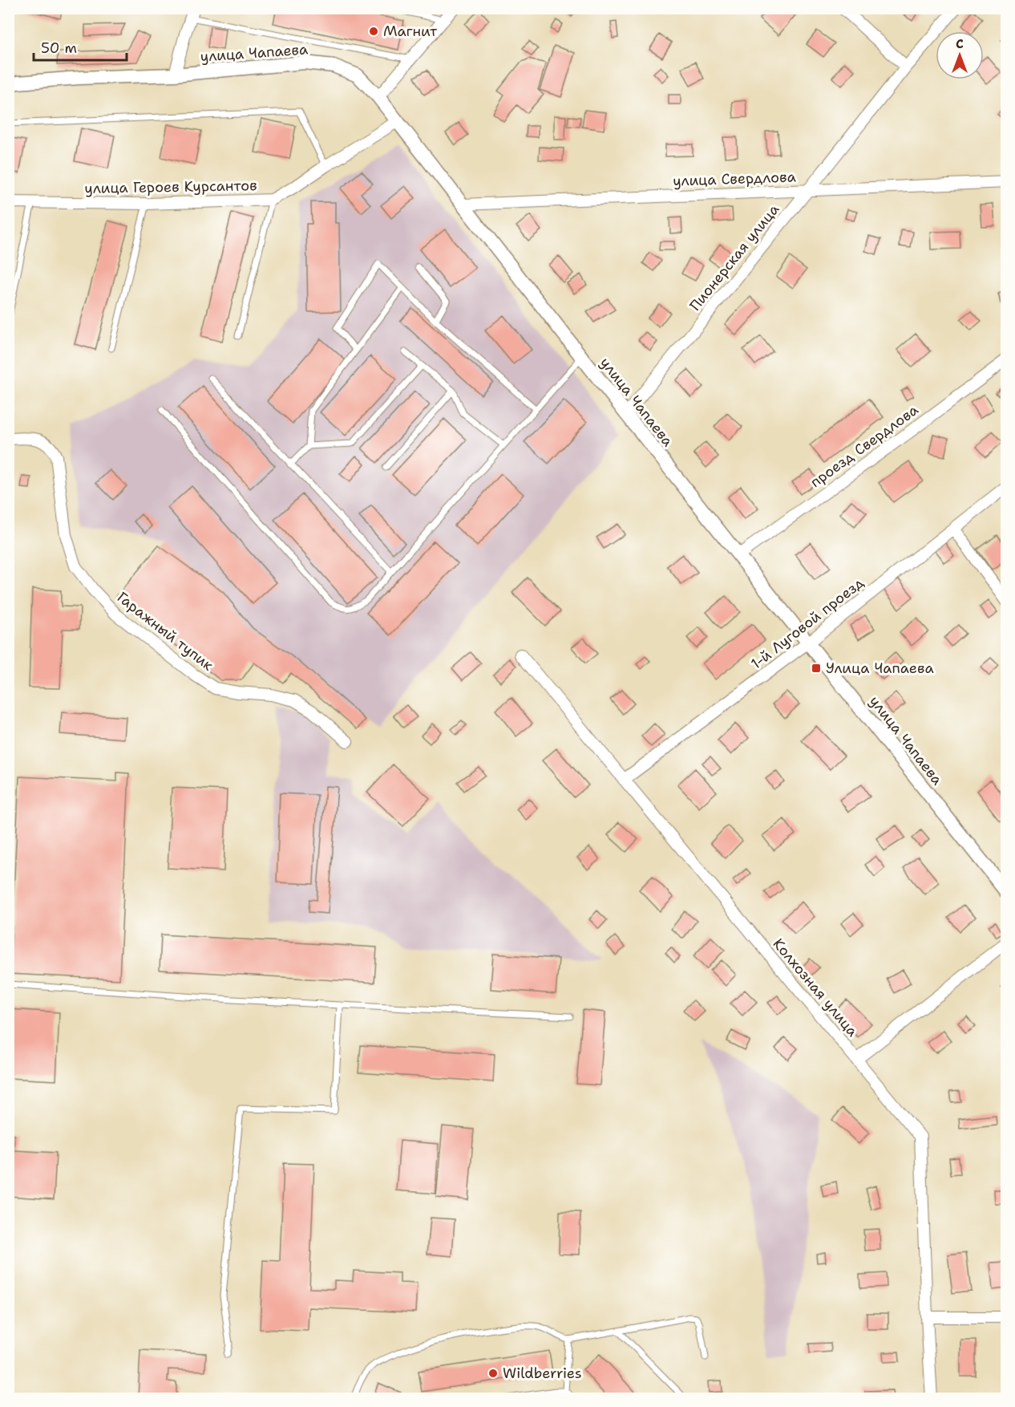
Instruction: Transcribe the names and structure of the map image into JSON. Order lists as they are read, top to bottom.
{
  "streets": {
    "street": [
      "улица Чапаева",
      "улица Свердлова",
      "улица Героев Курсантов",
      "Пионерская улица",
      "проезд Свердлова",
      "1-й Луговой проезд",
      "Гаражный тупик",
      "Колхозная улица"
    ]
  },
  "crossings": [
    ["улица Чапаева", "улица Свердлова"],
    ["улица Чапаева", "улица Героев Курсантов"],
    ["улица Чапаева", "Пионерская улица"],
    ["улица Чапаева", "проезд Свердлова"],
    ["улица Чапаева", "1-й Луговой проезд"],
    ["улица Свердлова", "Пионерская улица"],
    ["1-й Луговой проезд", "Колхозная улица"]
  ],
  "places": {
    "other": ["Магнит", "Wildberries"],
    "transit": ["Улица Чапаева"]
  },
  "scale_bar": "50 m",
  "north": "top"
}
